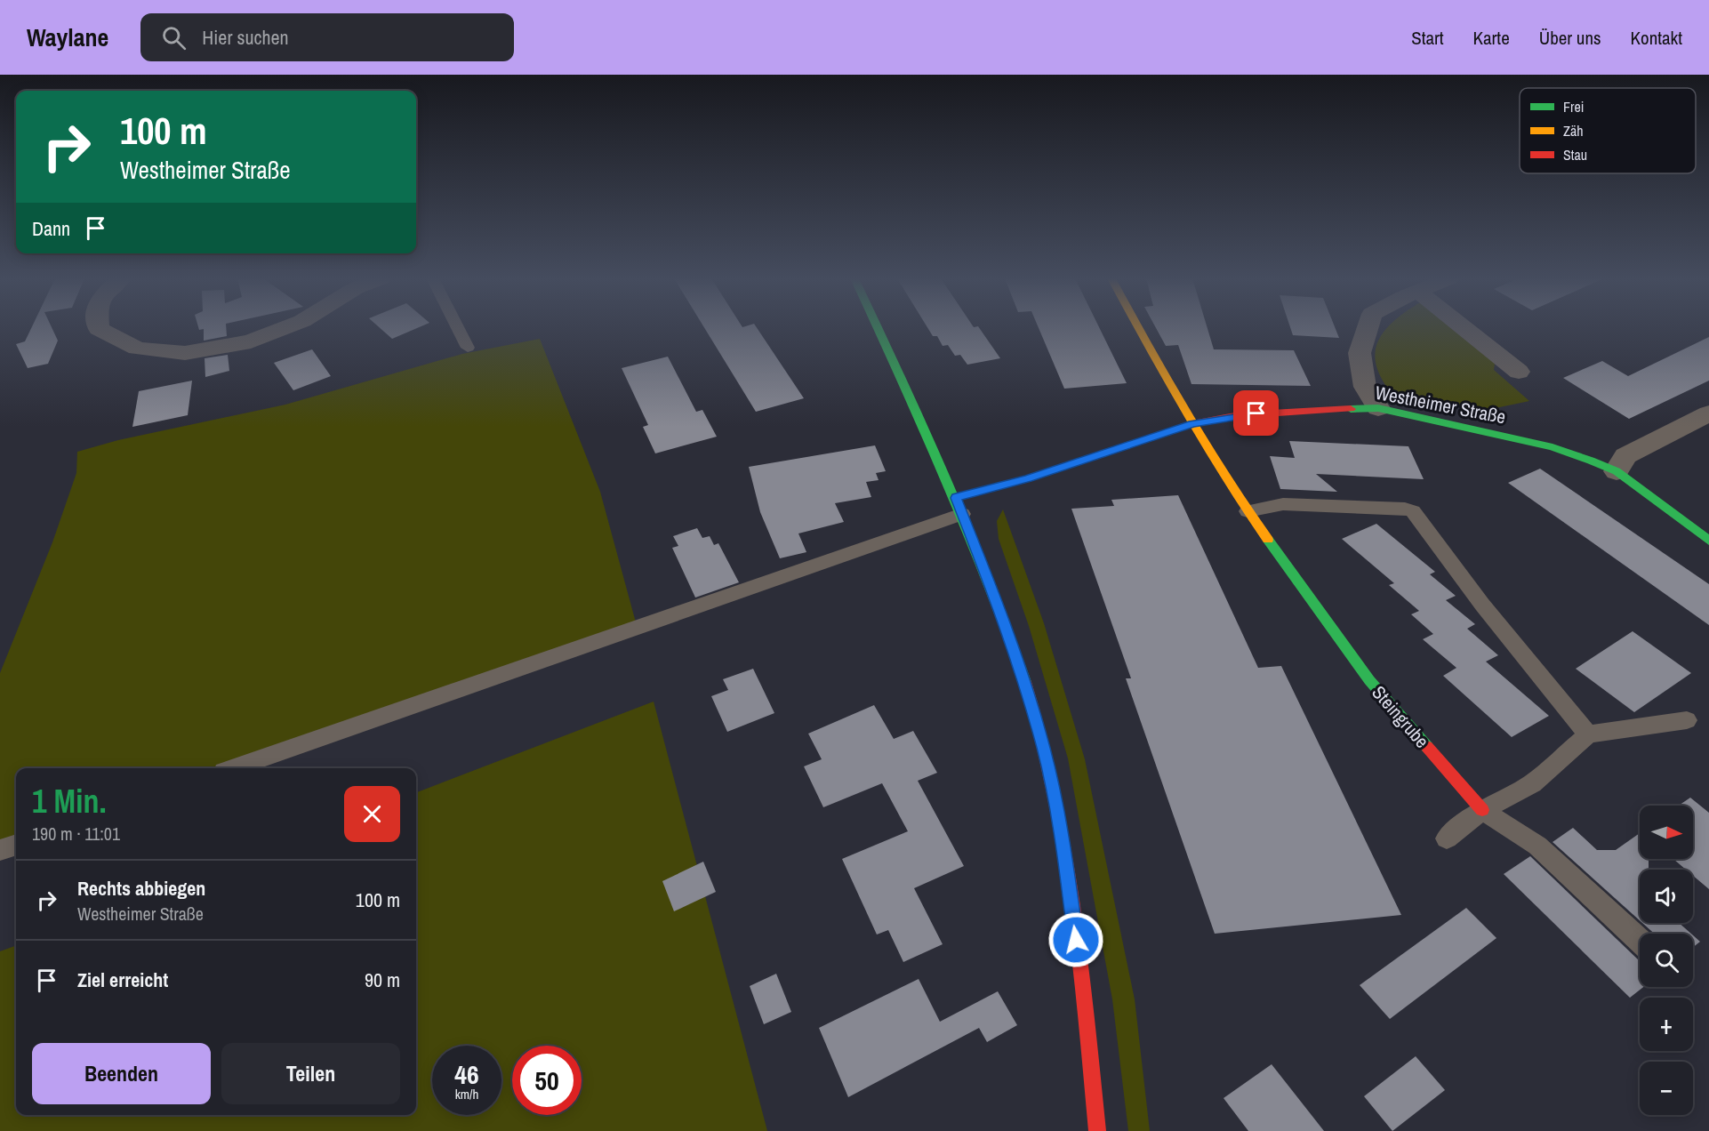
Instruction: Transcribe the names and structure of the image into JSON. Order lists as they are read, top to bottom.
{
  "streets": {
    "street": ["Westheimer Straße", "Steingrube"]
  },
  "crossings": [
    ["Westheimer Straße", "Steingrube"]
  ],
  "legend": ["Frei", "Zäh", "Stau"],
  "north": "right",
  "page": {
    "header": "Waylane",
    "search": "Hier suchen",
    "nav": [
      "Start",
      "Karte",
      "Über uns",
      "Kontakt"
    ],
    "turn": ["100 m", "Westheimer Straße"],
    "then": "Dann",
    "heading": ["1 Min.", "190 m · 11:01"],
    "map_buttons": ["+", "−"],
    "list": [
      {
        "name": "Rechts abbiegen",
        "note": "Westheimer Straße",
        "value": "100 m"
      },
      {
        "name": "Ziel erreicht",
        "value": "90 m"
      }
    ],
    "buttons": ["Beenden", "Teilen"],
    "speed": "46 km/h",
    "limit": "50"
  }
}
